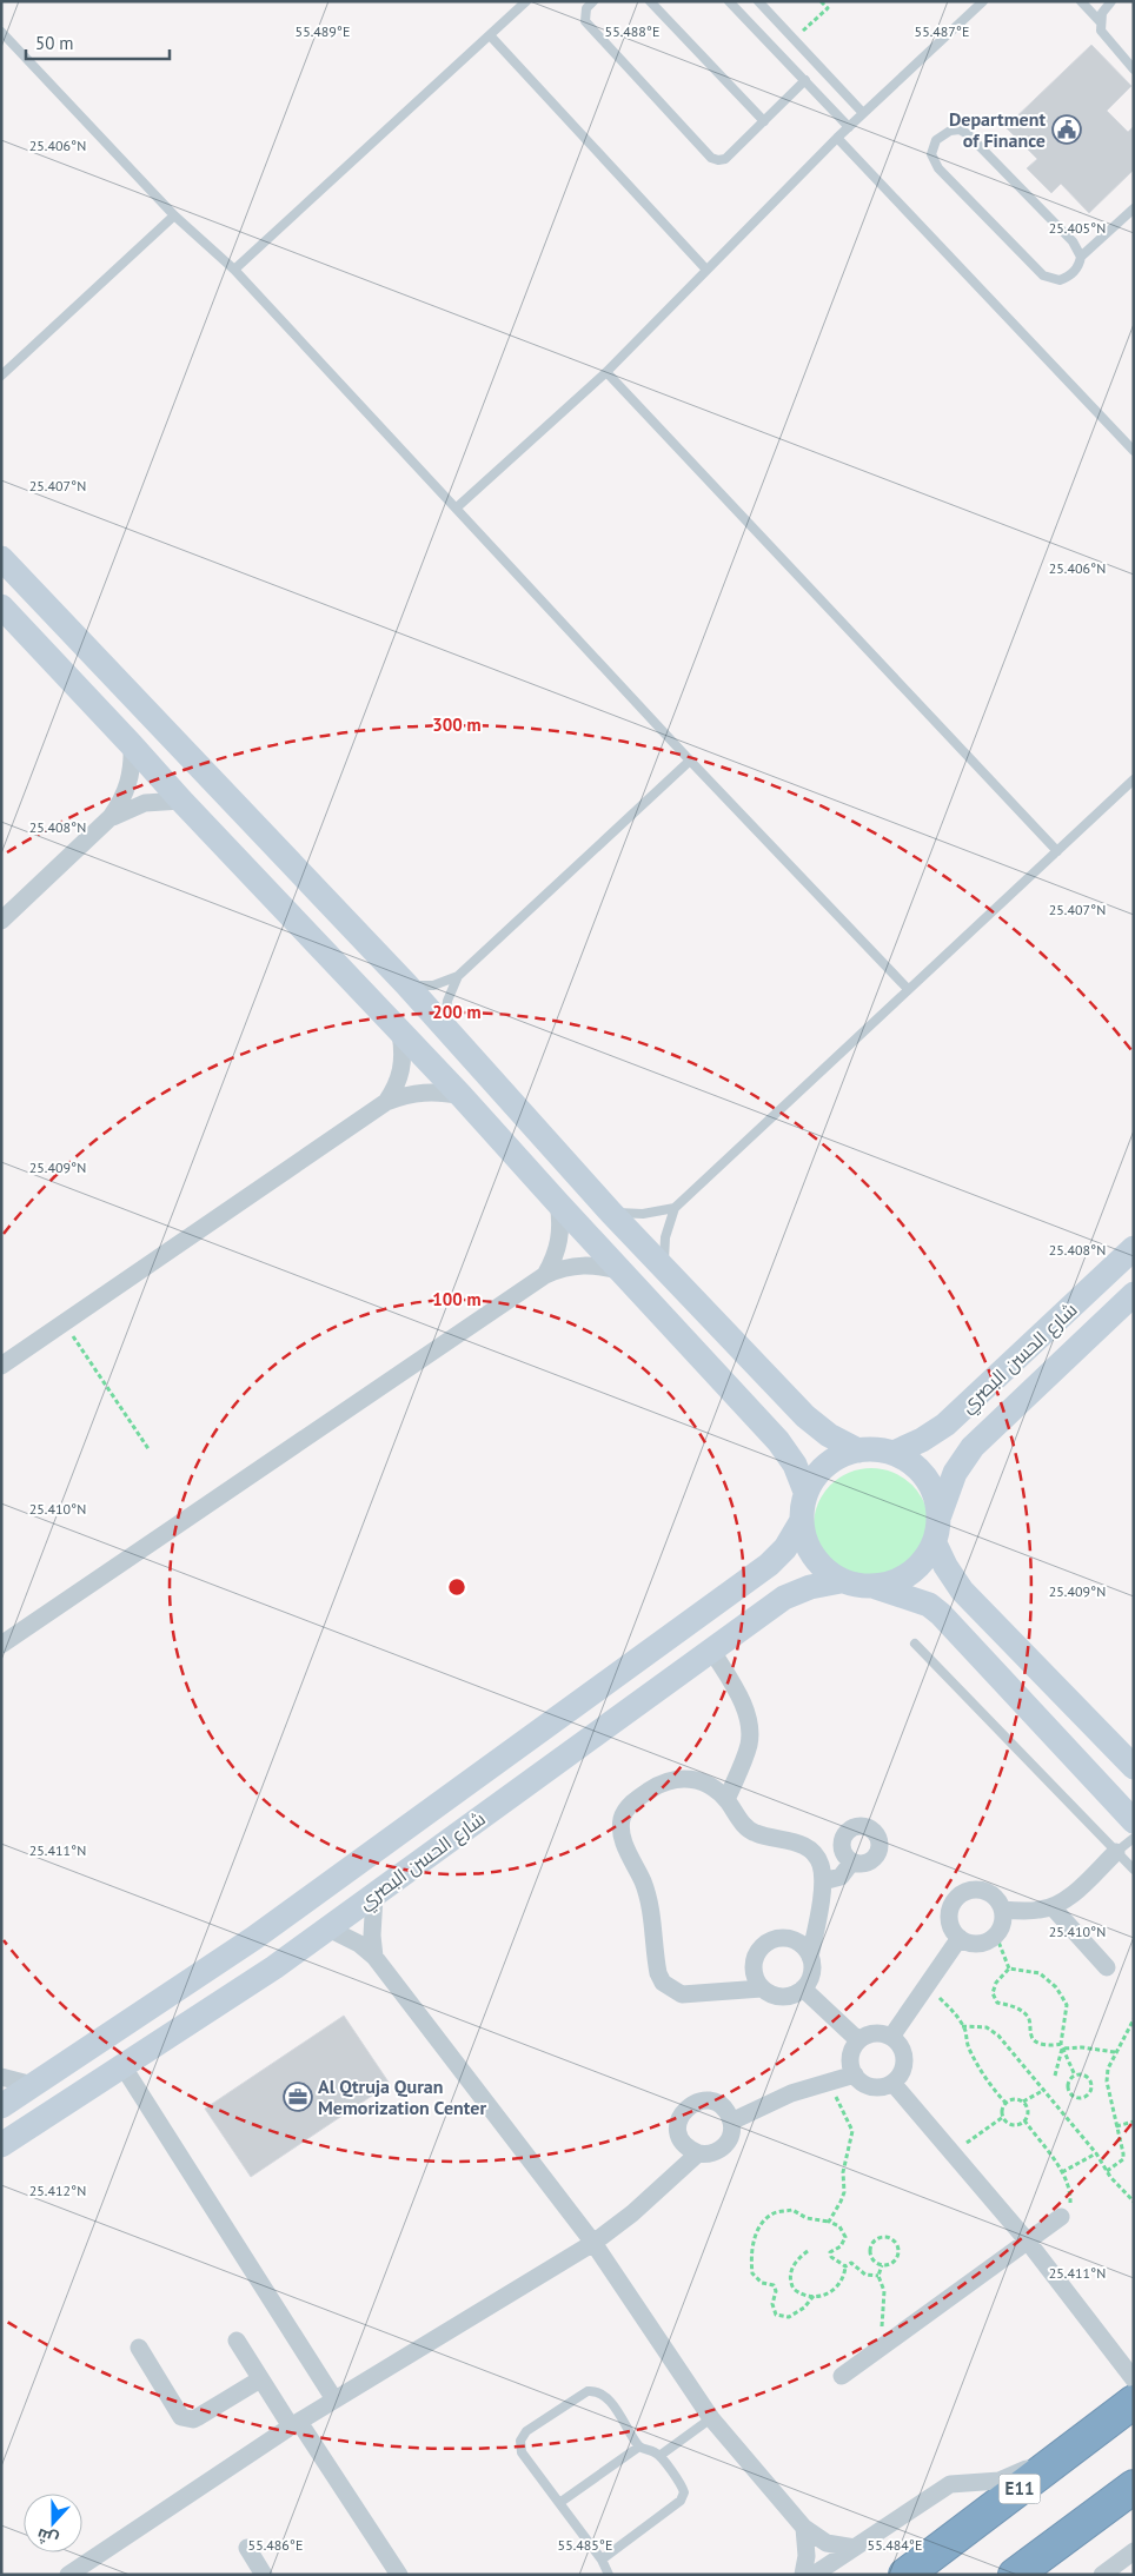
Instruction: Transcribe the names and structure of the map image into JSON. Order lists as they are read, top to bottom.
{
  "streets": {
    "highway": ["E11"],
    "main road": ["شارع الحسن البصري"]
  },
  "places": {
    "public building": ["Department of Finance"],
    "office": ["Al Qtruja Quran Memorization Center"]
  },
  "scale_bar": "50 m",
  "north": "bottom",
  "coordinates": [
    "55.489°E",
    "55.488°E",
    "55.487°E",
    "25.406°N",
    "25.405°N",
    "25.407°N",
    "25.408°N",
    "25.409°N",
    "25.410°N",
    "25.411°N",
    "25.412°N",
    "55.486°E",
    "55.485°E",
    "55.484°E"
  ],
  "rings": ["300 m", "200 m", "100 m"]
}
